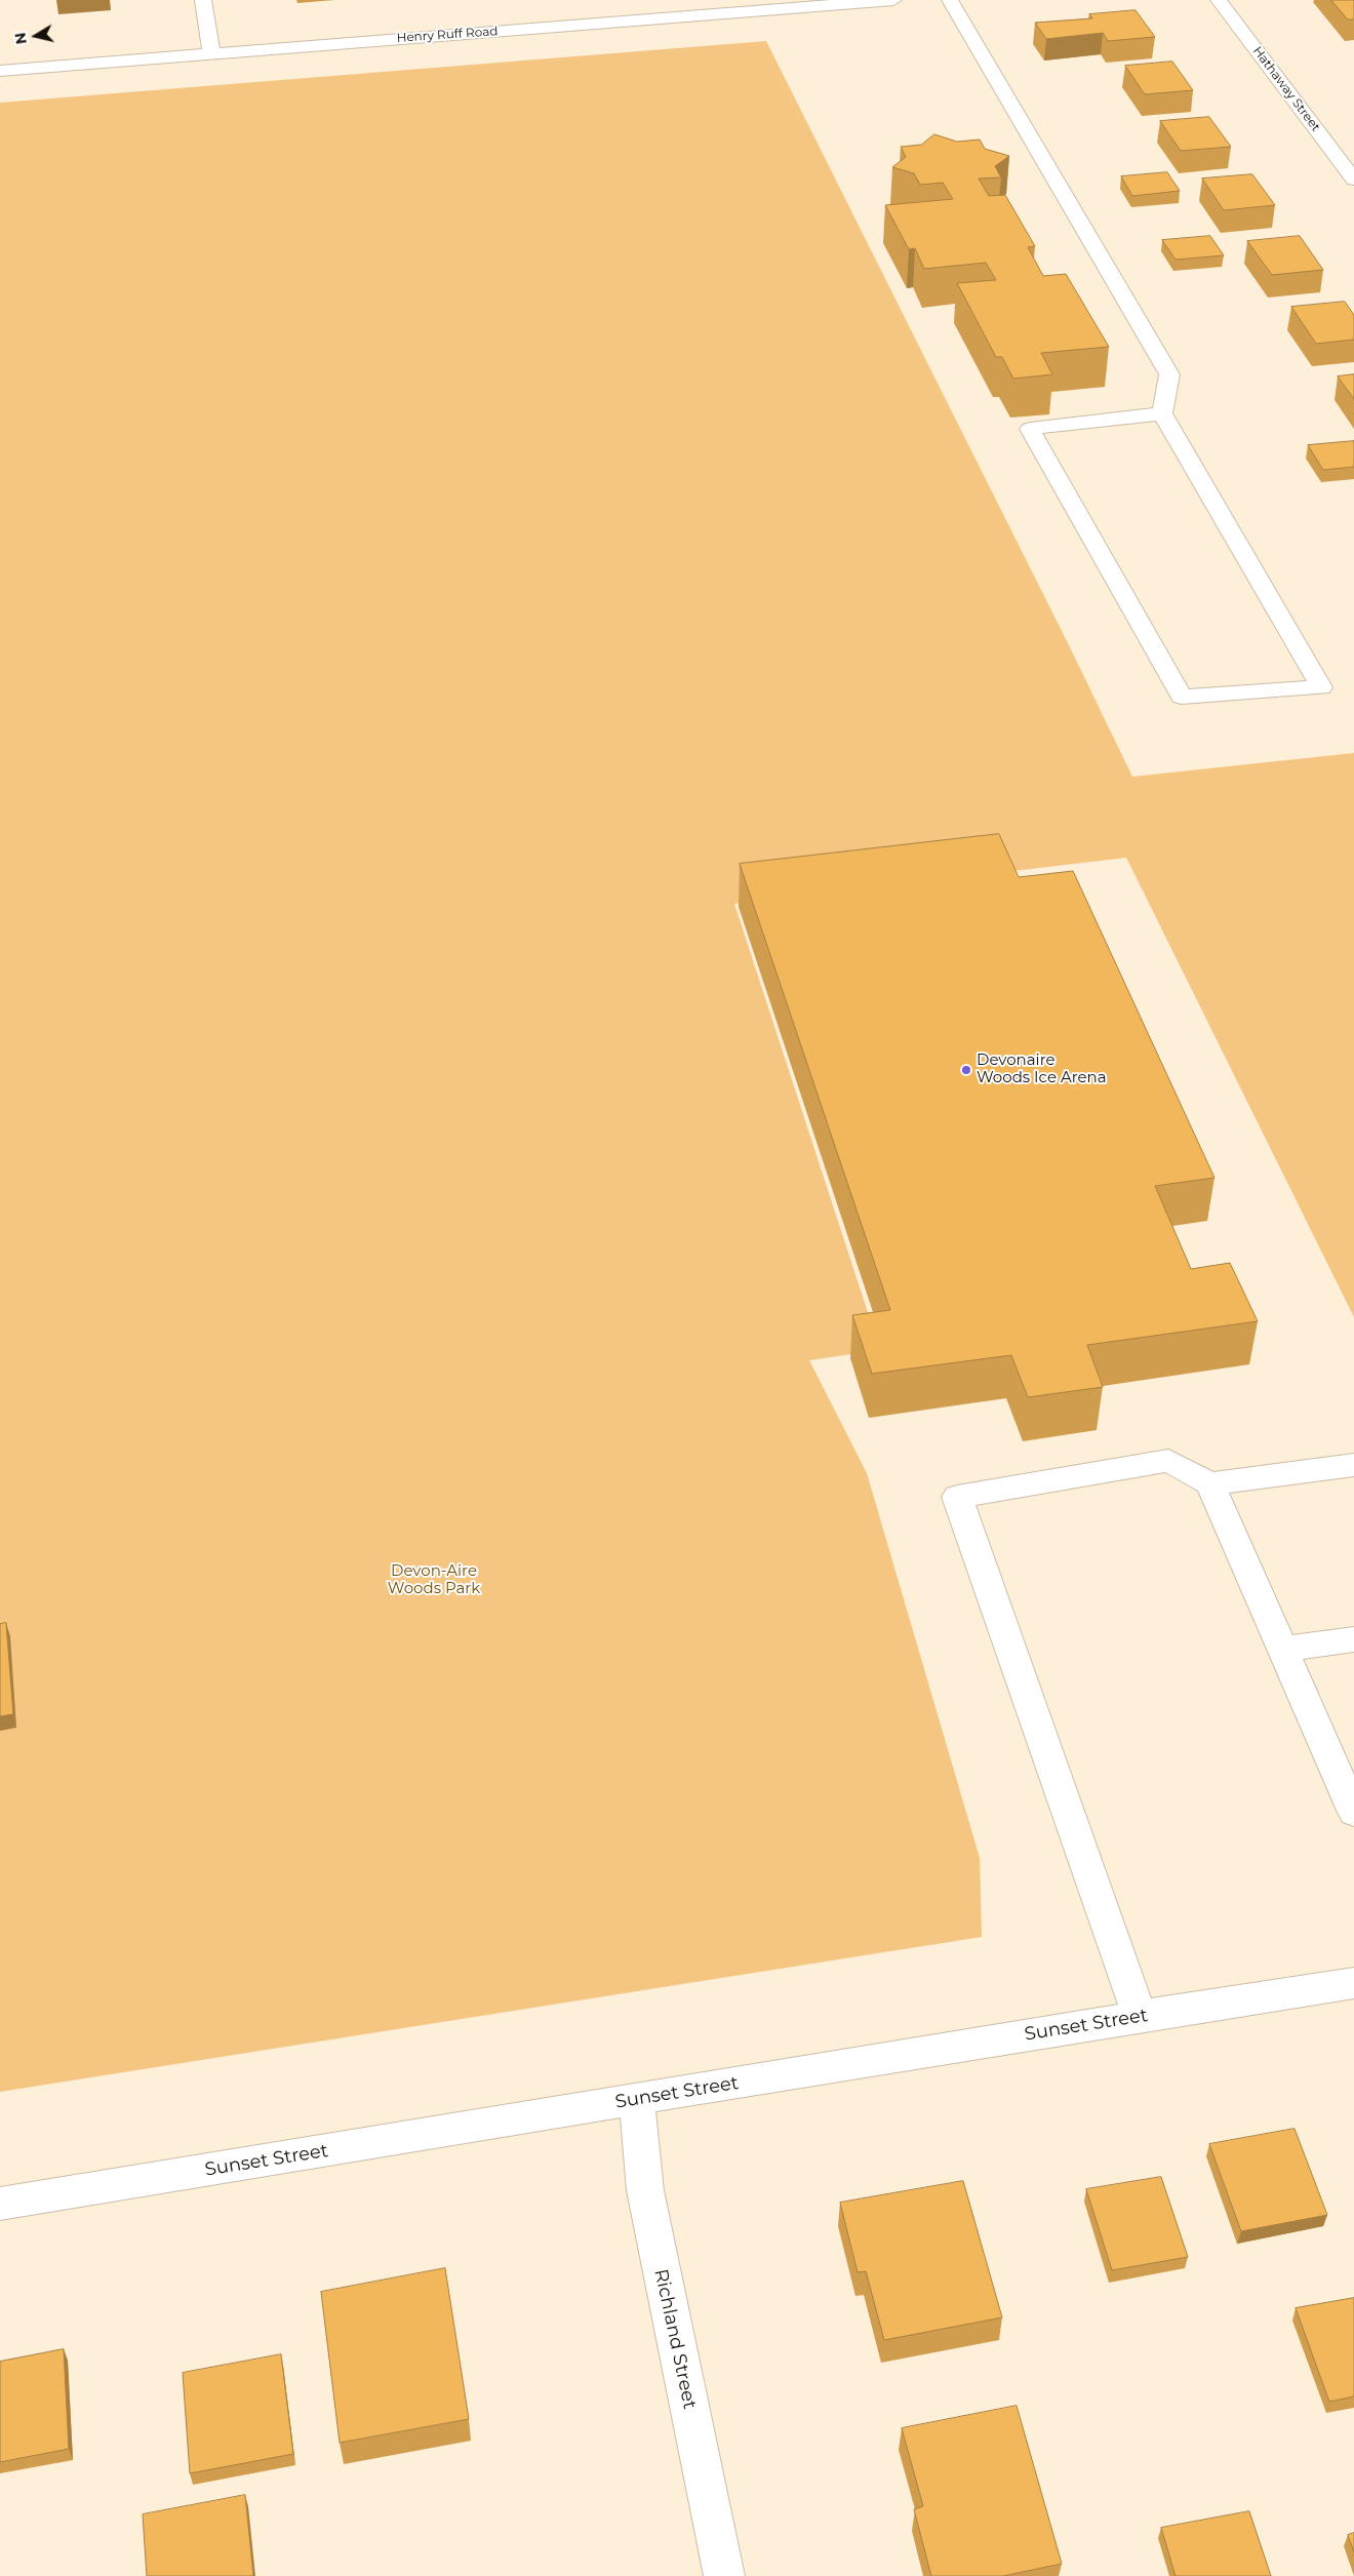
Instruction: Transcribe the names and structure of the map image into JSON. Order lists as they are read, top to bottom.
{
  "streets": {
    "street": [
      "Henry Ruff Road",
      "Hathaway Street",
      "Sunset Street",
      "Richland Street"
    ]
  },
  "crossings": [
    ["Sunset Street", "Richland Street"]
  ],
  "parks": ["Devon-Aire Woods Park"],
  "places": ["Devonaire Woods Ice Arena"],
  "north": "left"
}
